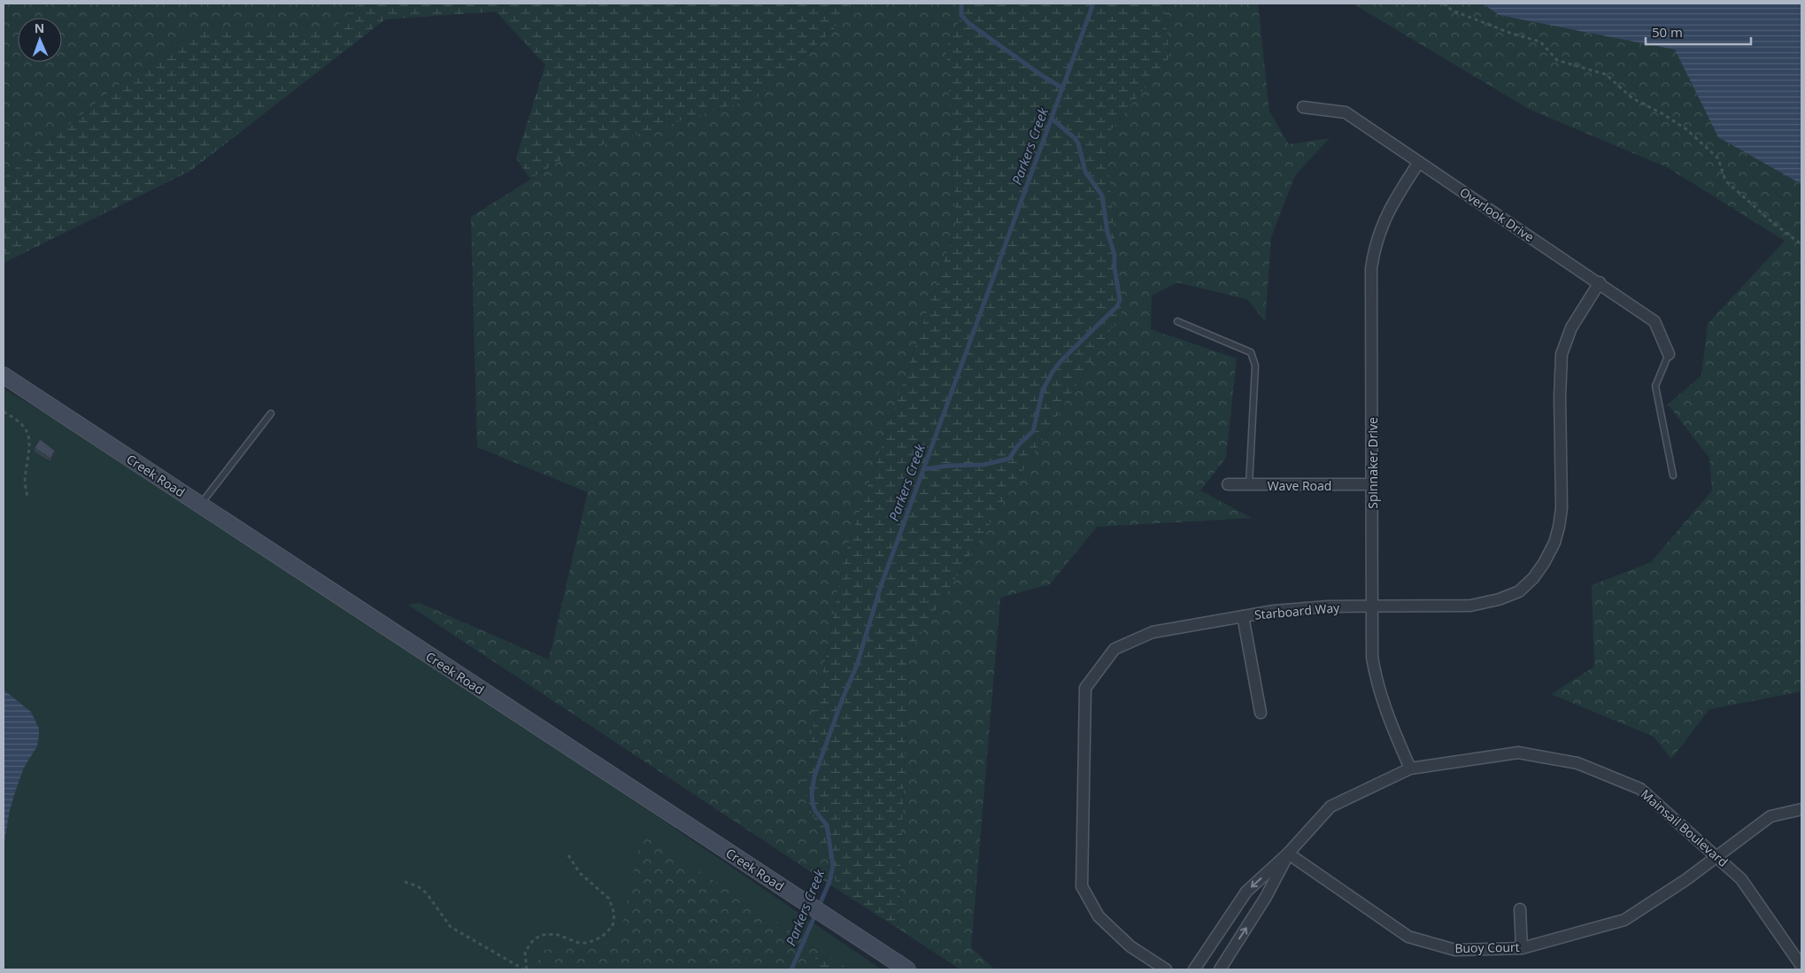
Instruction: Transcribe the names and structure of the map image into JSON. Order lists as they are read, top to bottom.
{
  "streets": {
    "main road": ["Creek Road"],
    "street": [
      "Overlook Drive",
      "Spinnaker Drive",
      "Wave Road",
      "Starboard Way",
      "Mainsail Boulevard",
      "Buoy Court"
    ]
  },
  "crossings": [
    ["Overlook Drive", "Spinnaker Drive"],
    ["Overlook Drive", "Starboard Way"],
    ["Spinnaker Drive", "Wave Road"],
    ["Spinnaker Drive", "Starboard Way"],
    ["Spinnaker Drive", "Mainsail Boulevard"],
    ["Mainsail Boulevard", "Buoy Court"]
  ],
  "water": ["Parkers Creek"],
  "scale_bar": "50 m",
  "north": "top"
}
